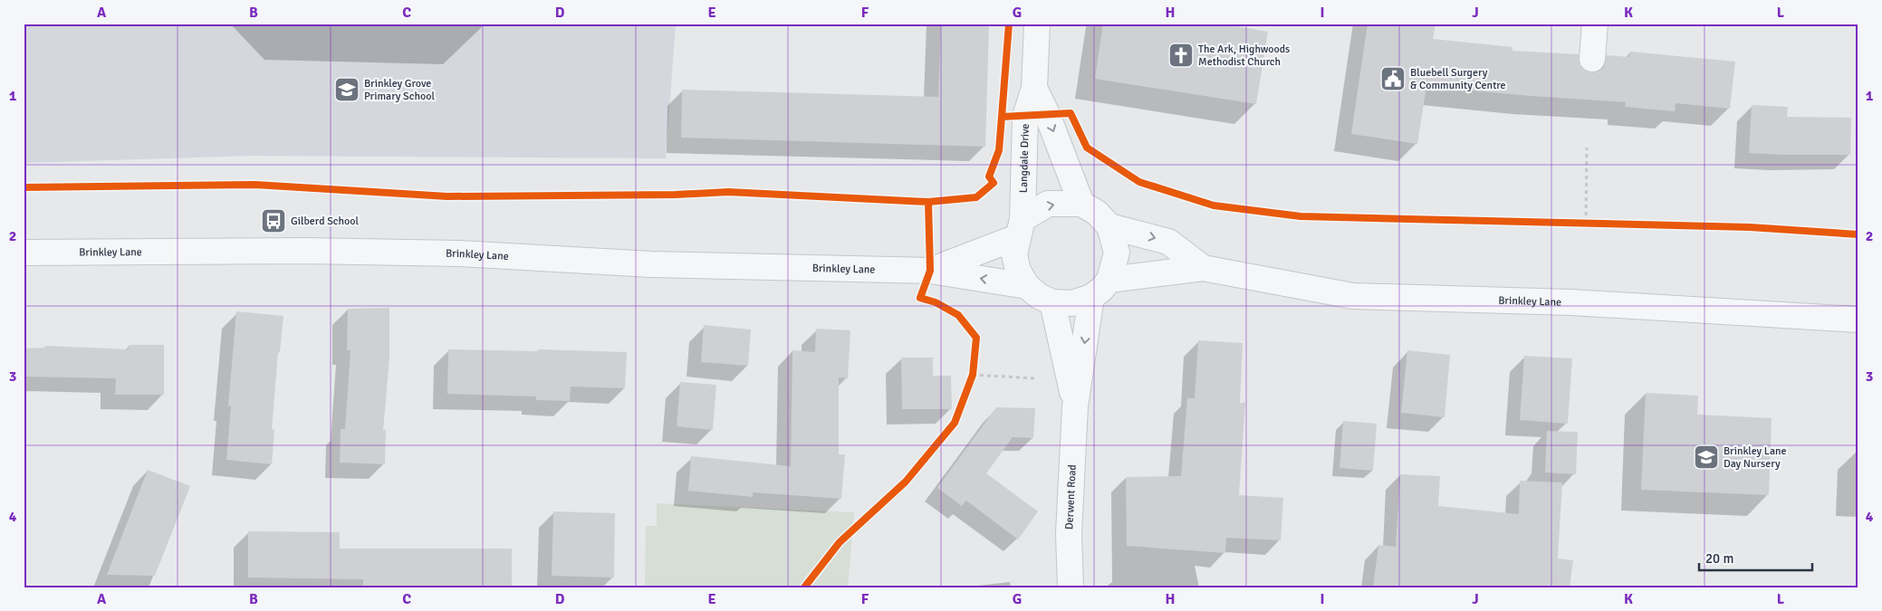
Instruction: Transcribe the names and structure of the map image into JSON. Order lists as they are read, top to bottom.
{
  "streets": {
    "street": ["Langdale Drive", "Brinkley Lane", "Derwent Road"]
  },
  "crossings": [
    ["Langdale Drive", "Brinkley Lane"],
    ["Langdale Drive", "Derwent Road"],
    ["Brinkley Lane", "Derwent Road"]
  ],
  "places": {
    "church": ["The Ark, Highwoods Methodist Church"],
    "public building": ["Bluebell Surgery & Community Centre"],
    "school or university": ["Brinkley Grove Primary School", "Brinkley Lane Day Nursery"],
    "bus stop": ["Gilberd School"]
  },
  "scale_bar": "20 m",
  "grid": {
    "columns": [
      "A",
      "B",
      "C",
      "D",
      "E",
      "F",
      "G",
      "H",
      "I",
      "J",
      "K",
      "L"
    ],
    "rows": [
      "1",
      "2",
      "3",
      "4"
    ]
  }
}
